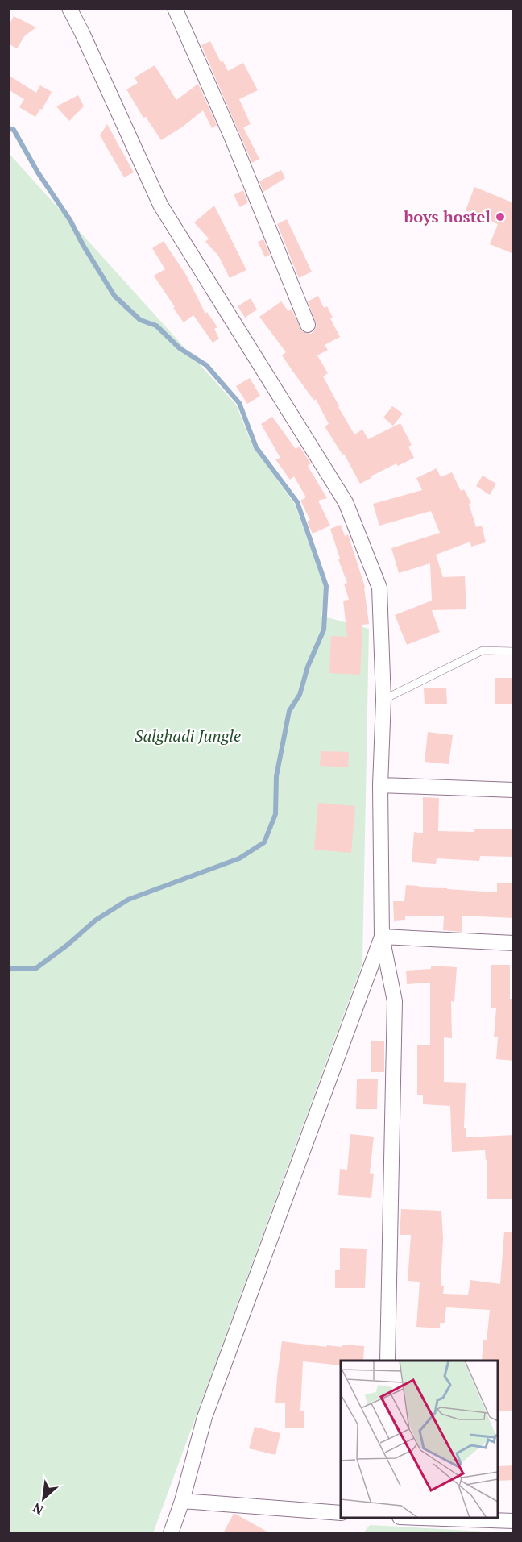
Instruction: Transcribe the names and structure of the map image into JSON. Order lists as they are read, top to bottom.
{
  "parks": ["Salghadi Jungle"],
  "places": ["boys hostel"],
  "north": "bottom left"
}
